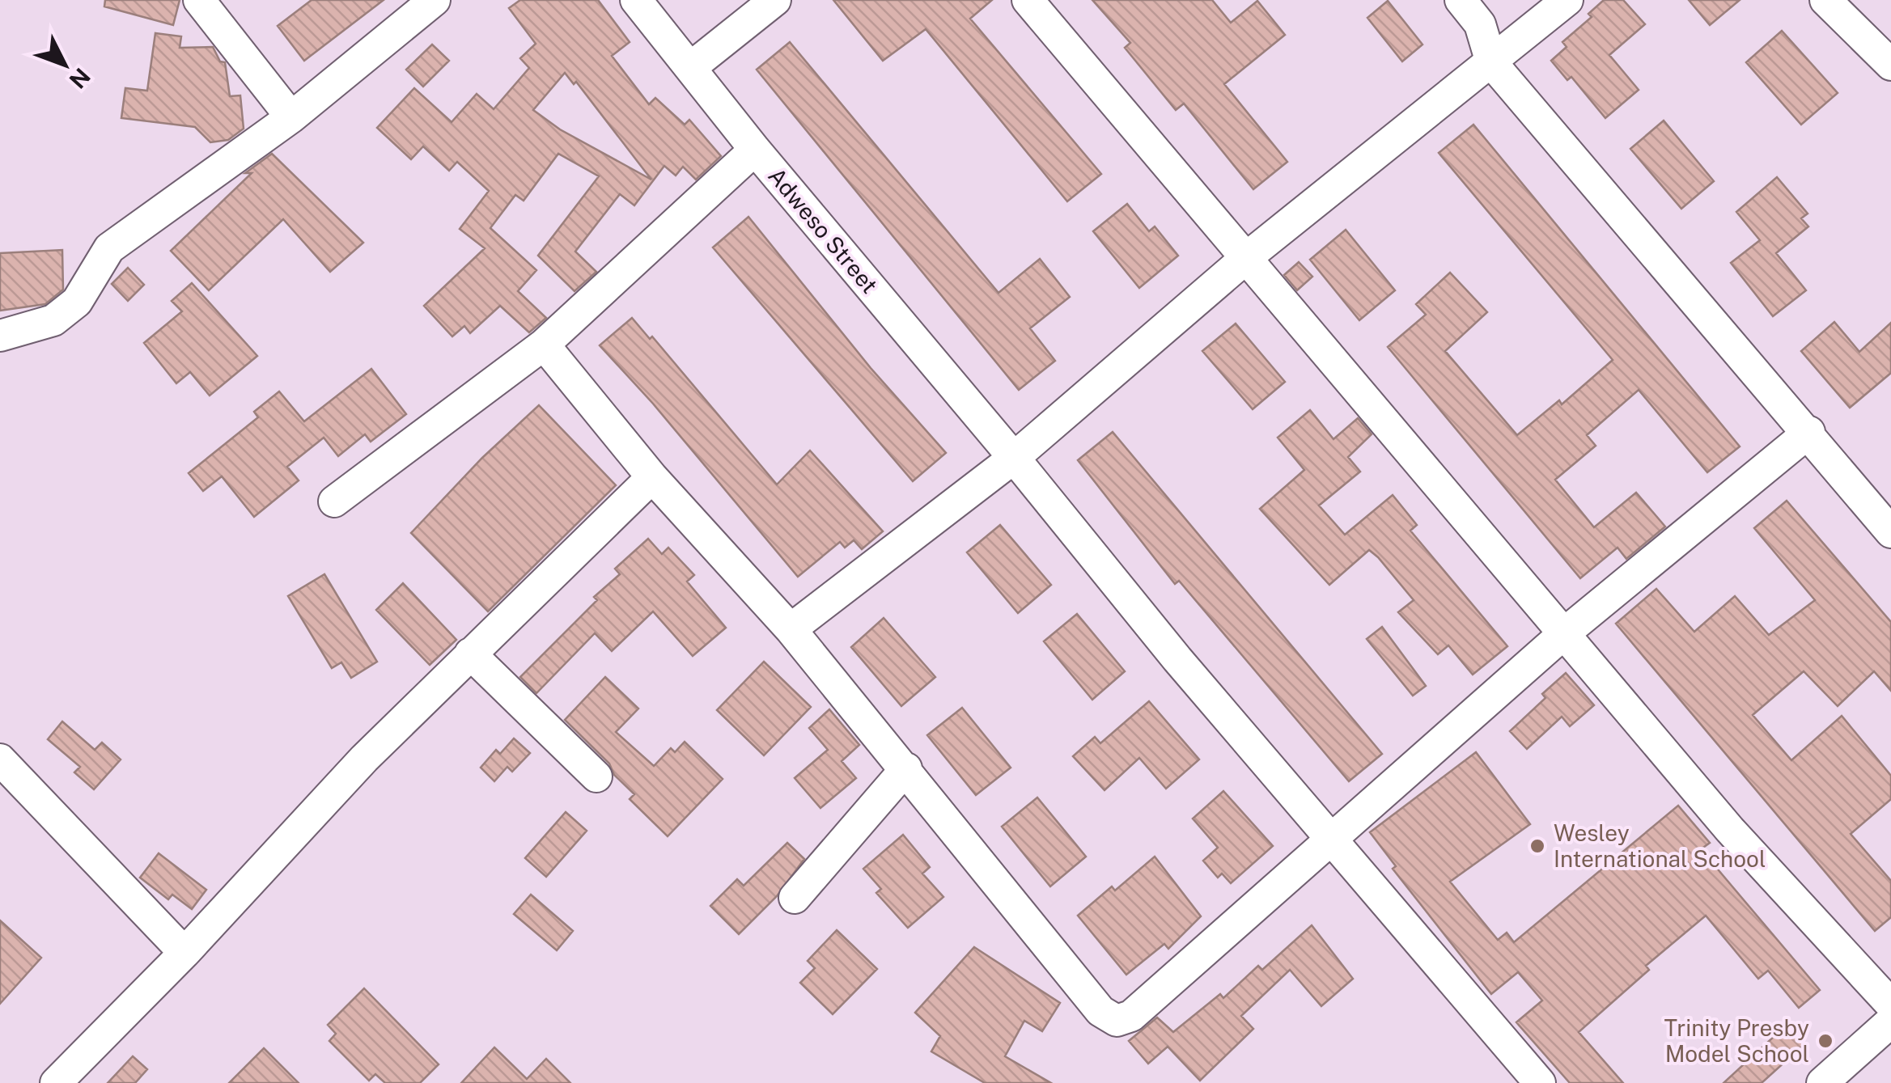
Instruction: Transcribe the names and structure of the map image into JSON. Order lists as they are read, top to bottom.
{
  "streets": {
    "street": ["Adweso Street"]
  },
  "places": ["Wesley International School", "Trinity Presby Model School"],
  "north": "bottom right"
}
